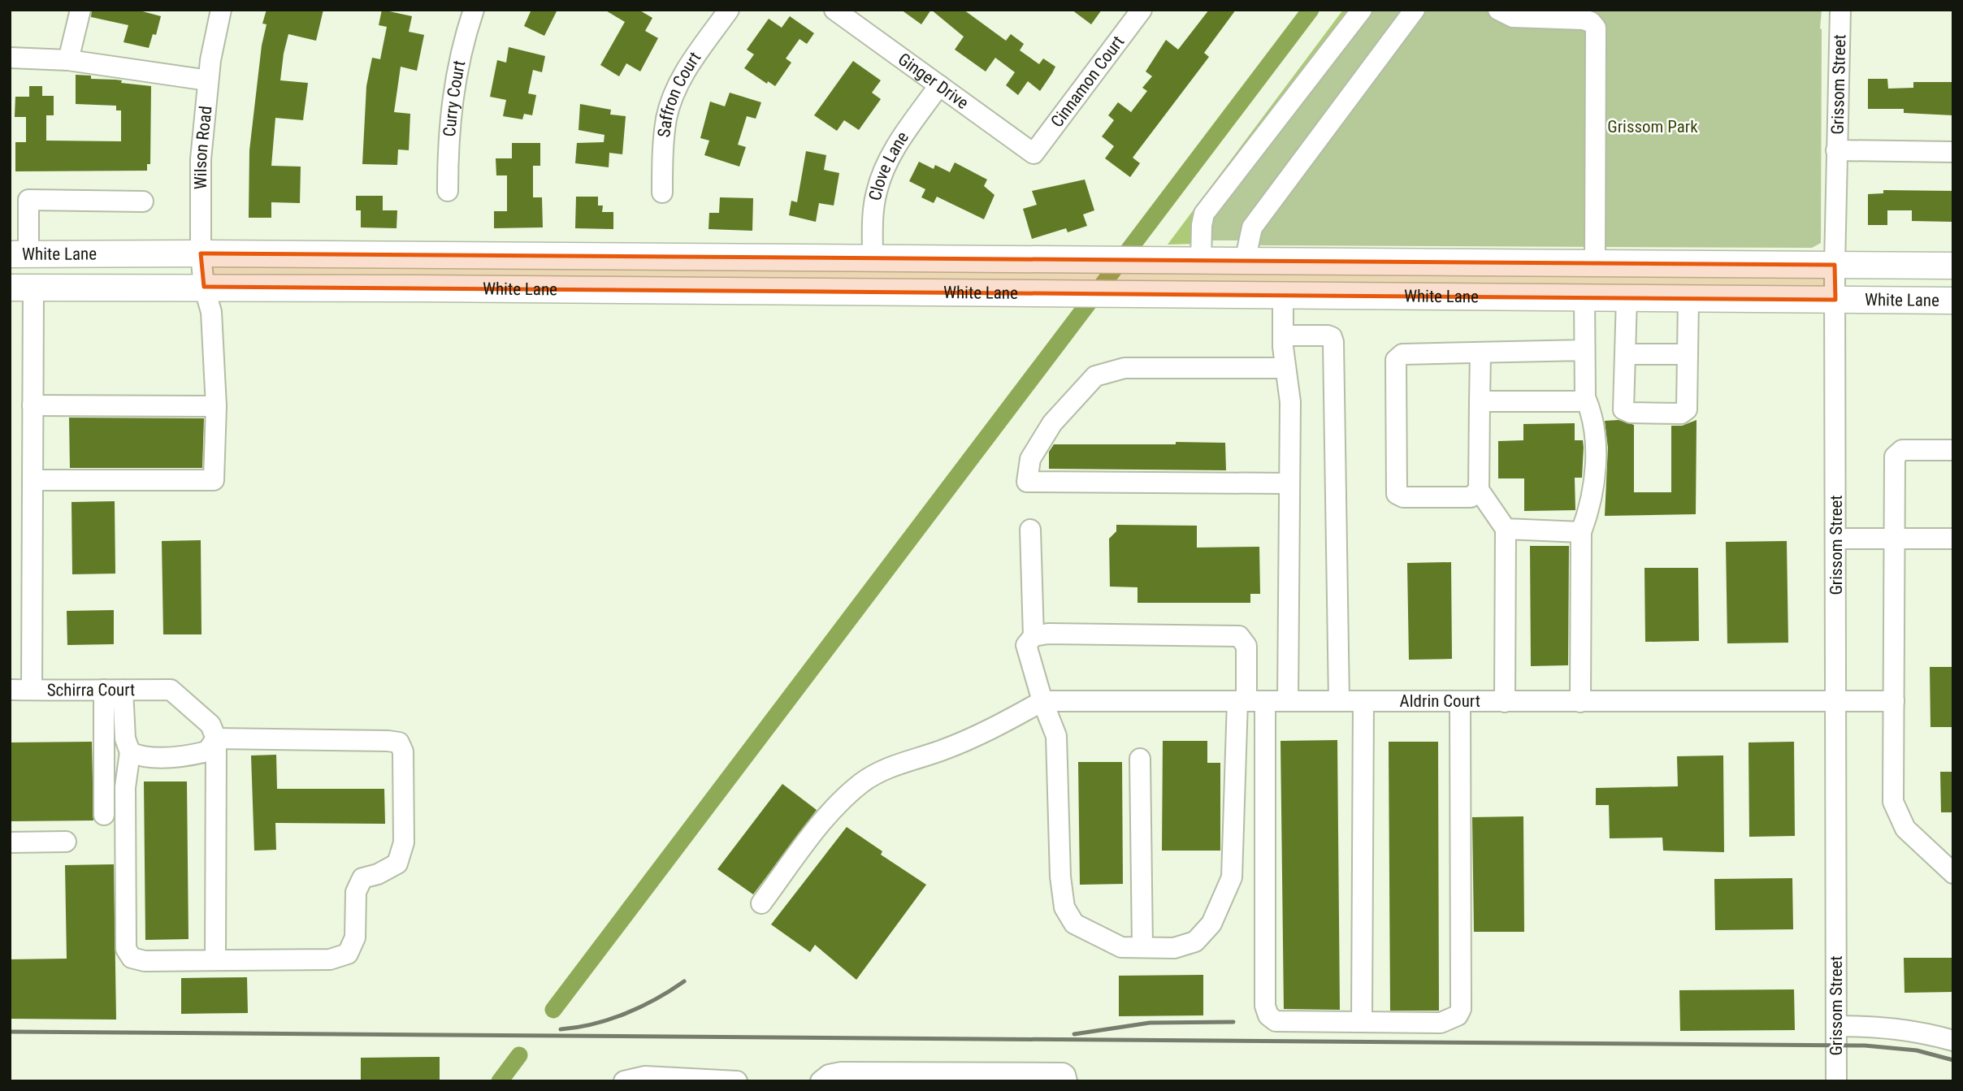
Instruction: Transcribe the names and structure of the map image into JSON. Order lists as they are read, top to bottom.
{
  "streets": {
    "main road": ["White Lane"],
    "street": [
      "Ginger Drive",
      "Cinnamon Court",
      "Grissom Street",
      "Saffron Court",
      "Curry Court",
      "Wilson Road",
      "Clove Lane",
      "Schirra Court",
      "Aldrin Court"
    ]
  },
  "crossings": [
    ["Ginger Drive", "Cinnamon Court"],
    ["Ginger Drive", "Clove Lane"],
    ["Grissom Street", "White Lane"],
    ["Grissom Street", "Aldrin Court"],
    ["Wilson Road", "White Lane"],
    ["Clove Lane", "White Lane"]
  ],
  "parks": ["Grissom Park"]
}
